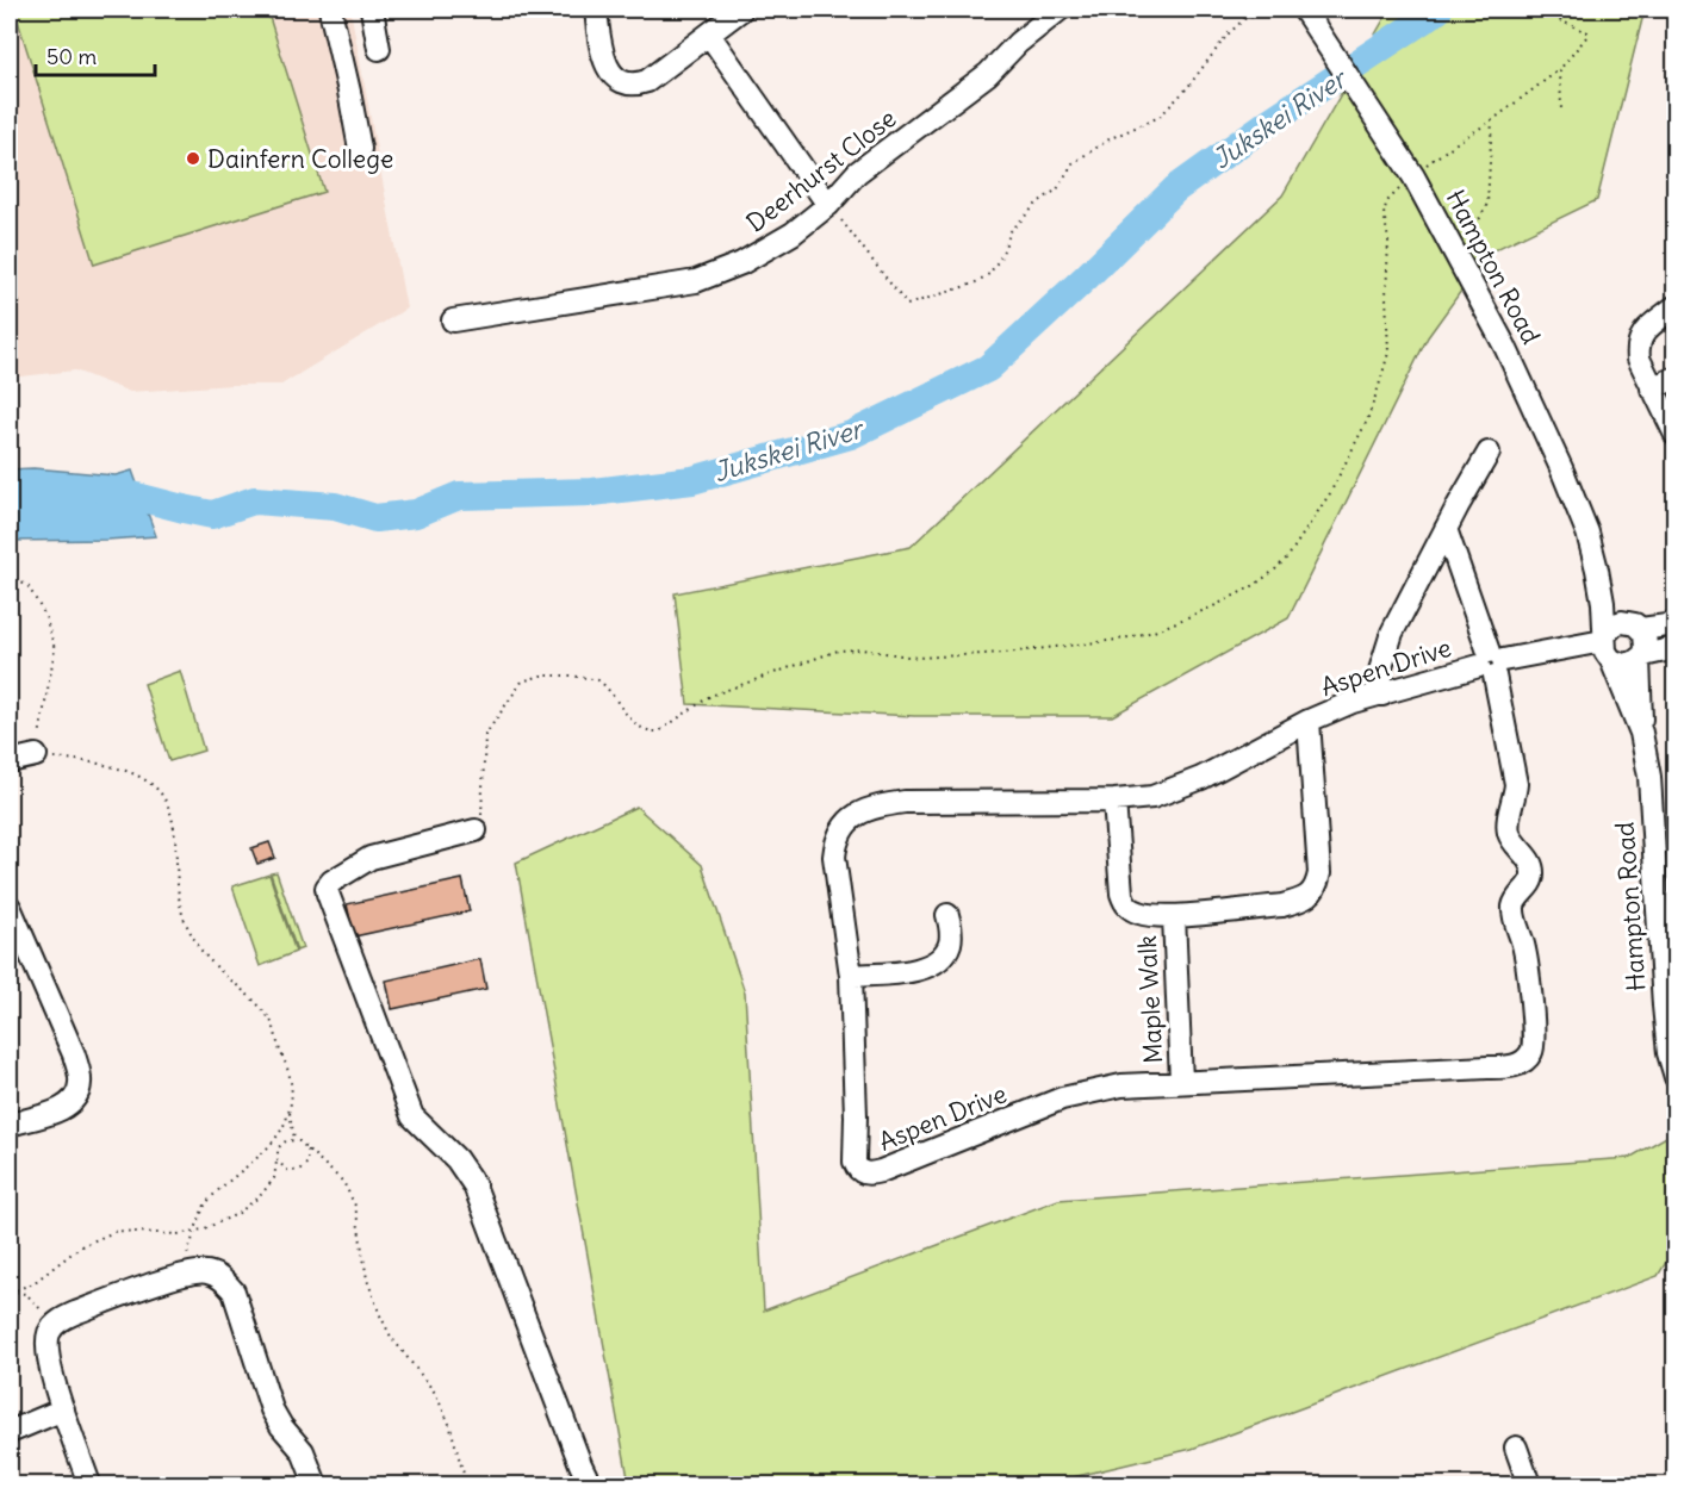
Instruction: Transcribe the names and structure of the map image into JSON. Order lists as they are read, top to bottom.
{
  "streets": {
    "street": [
      "Deerhurst Close",
      "Hampton Road",
      "Aspen Drive",
      "Maple Walk"
    ]
  },
  "crossings": [
    ["Hampton Road", "Aspen Drive"],
    ["Aspen Drive", "Maple Walk"]
  ],
  "water": ["Jukskei River"],
  "places": ["Dainfern College"],
  "scale_bar": "50 m"
}
